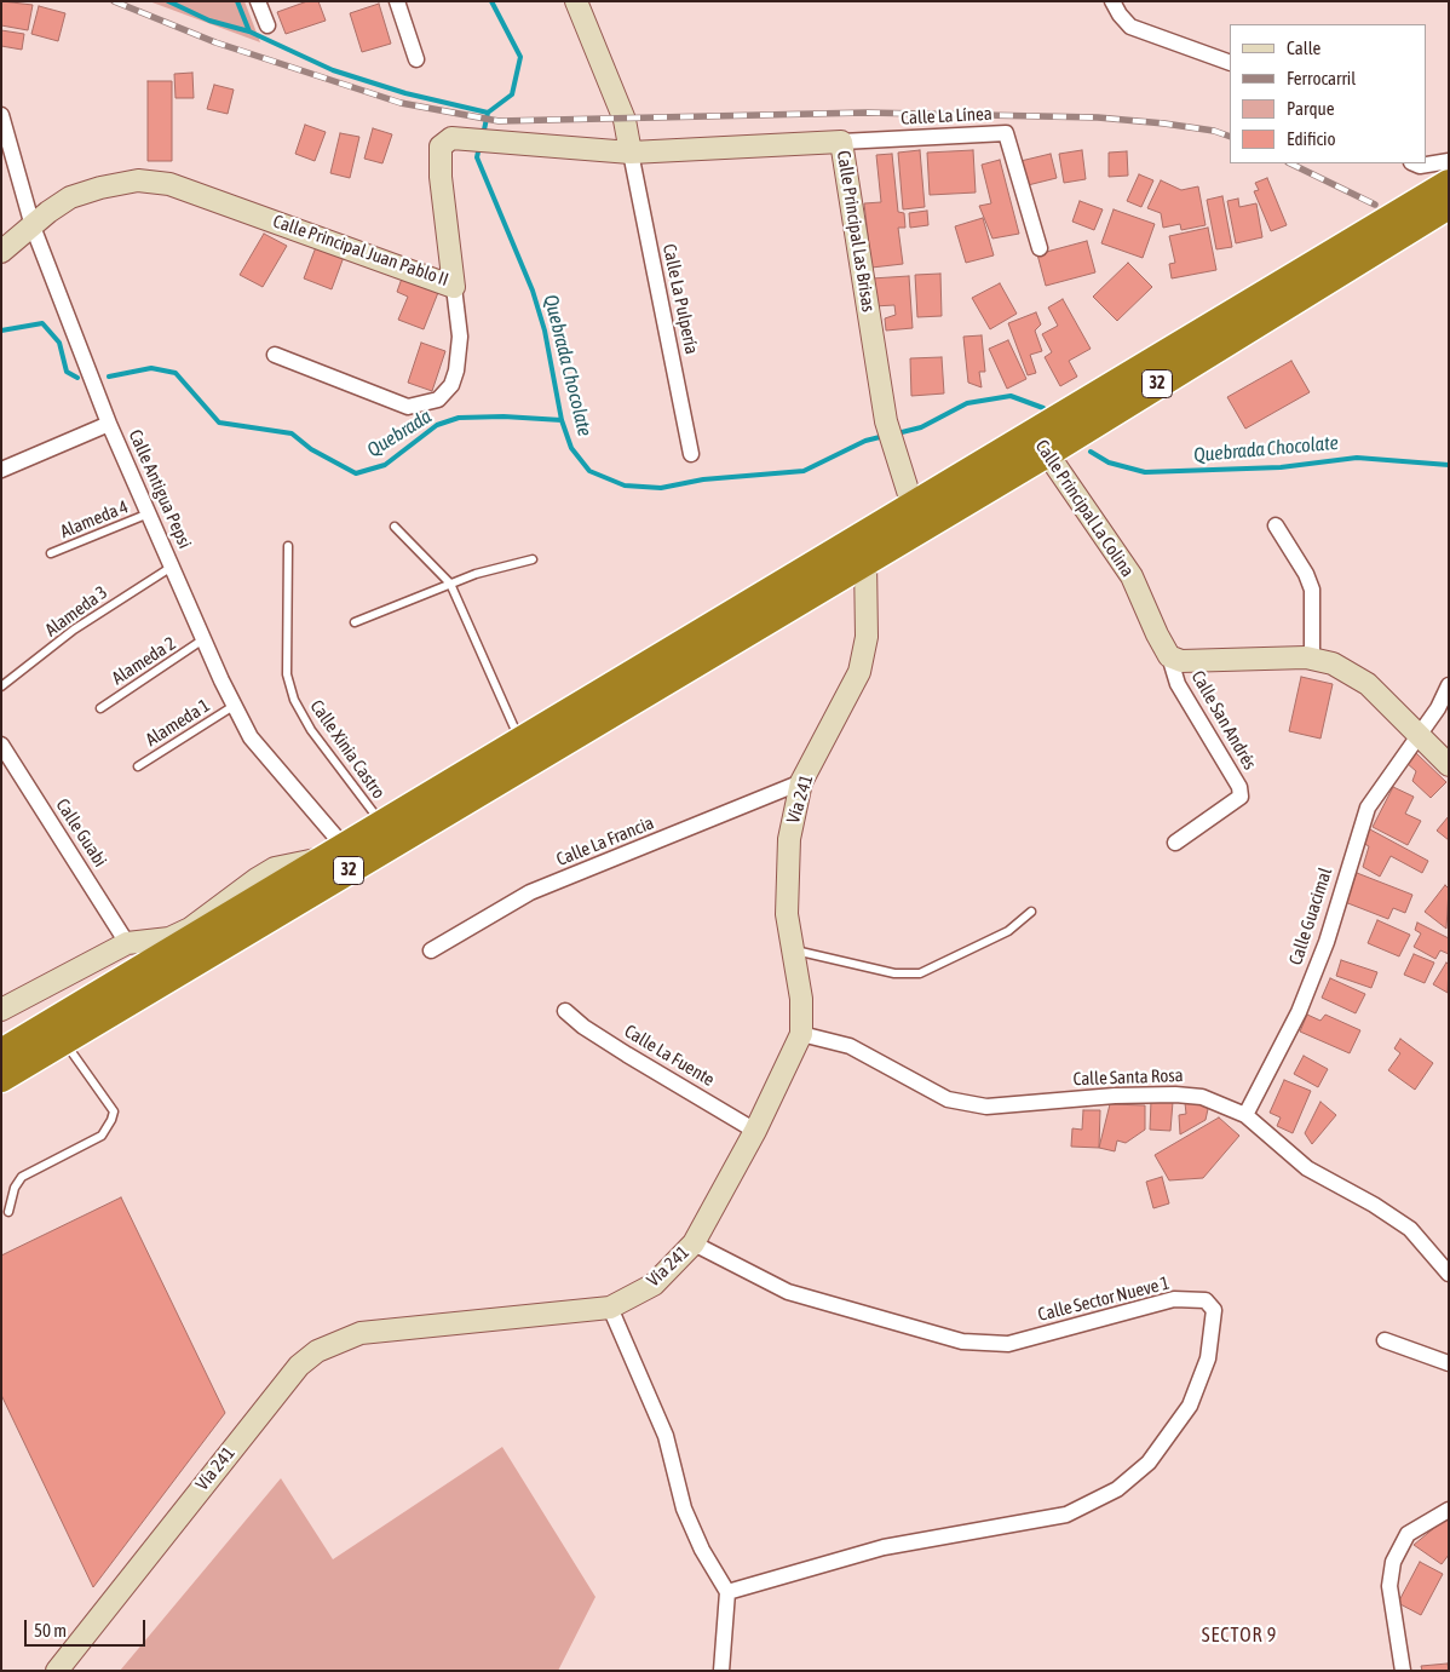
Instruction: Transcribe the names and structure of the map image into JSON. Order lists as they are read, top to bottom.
{
  "streets": {
    "highway": ["32"],
    "street": [
      "Calle La Línea",
      "Calle Principal Las Brisas",
      "Calle Principal Juan Pablo II",
      "Calle La Pulpería",
      "Calle Antigua Pepsi",
      "Calle Principal La Colina",
      "Calle San Andrés",
      "Vía 241",
      "Calle Guabi",
      "Calle La Francia",
      "Calle Guacimal",
      "Calle La Fuente",
      "Calle Santa Rosa",
      "Calle Sector Nueve 1"
    ],
    "lane": [
      "Alameda 4",
      "Alameda 3",
      "Alameda 2",
      "Alameda 1",
      "Calle Xinia Castro"
    ]
  },
  "crossings": [
    ["Calle La Línea", "Calle Principal Las Brisas"],
    ["Calle Principal Las Brisas", "Calle Principal Juan Pablo II"],
    ["Calle Principal Las Brisas", "Calle La Pulpería"],
    ["Calle Principal Las Brisas", "32"],
    ["Calle Principal Juan Pablo II", "Calle La Pulpería"],
    ["Calle Principal Juan Pablo II", "Calle Antigua Pepsi"],
    ["32", "Calle Antigua Pepsi"],
    ["32", "Calle Principal La Colina"],
    ["32", "Calle Xinia Castro"],
    ["32", "Vía 241"],
    ["Calle Antigua Pepsi", "Alameda 4"],
    ["Calle Antigua Pepsi", "Alameda 3"],
    ["Calle Antigua Pepsi", "Alameda 2"],
    ["Calle Antigua Pepsi", "Alameda 1"],
    ["Calle Principal La Colina", "Calle San Andrés"],
    ["Vía 241", "Calle La Francia"],
    ["Vía 241", "Calle La Fuente"],
    ["Vía 241", "Calle Santa Rosa"],
    ["Vía 241", "Calle Sector Nueve 1"],
    ["Calle Guacimal", "Calle Santa Rosa"]
  ],
  "districts": ["SECTOR 9"],
  "water": ["Quebrada Chocolate", "Quebrada"],
  "legend": [
    "Calle",
    "Ferrocarril",
    "Parque",
    "Edificio"
  ],
  "scale_bar": "50 m"
}
